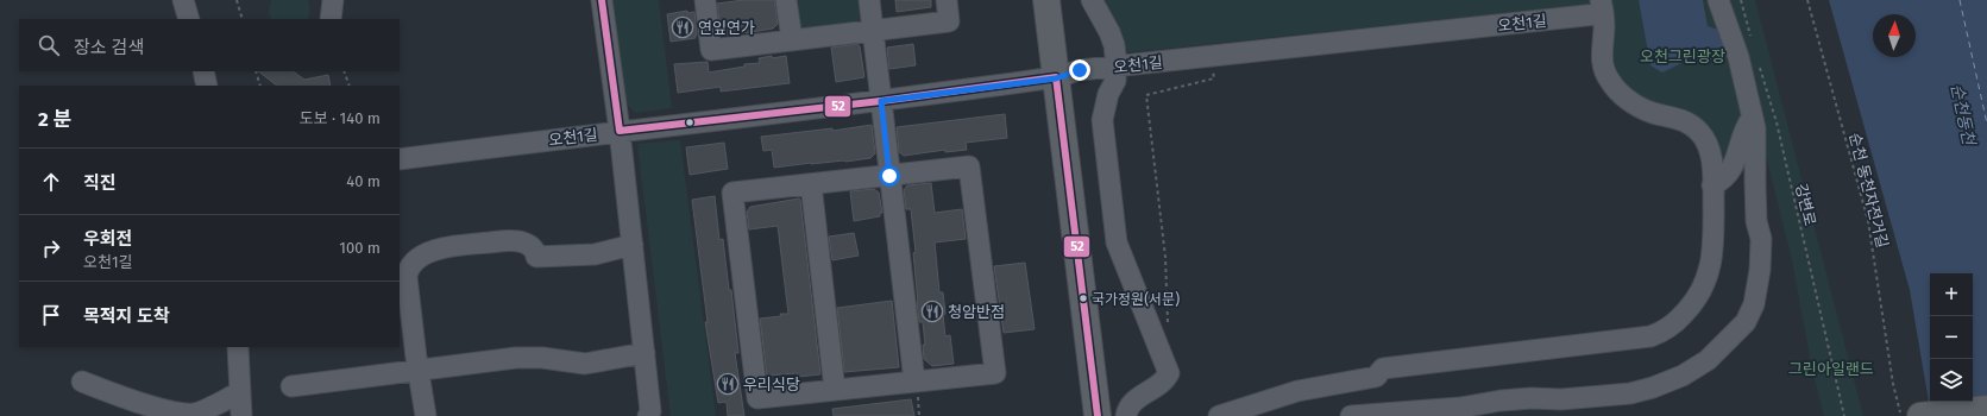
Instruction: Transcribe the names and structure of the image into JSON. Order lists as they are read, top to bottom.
{
  "streets": {
    "street": ["오천1길"],
    "path": ["순천 동천자전거길", "강변로"]
  },
  "water": ["순천동천"],
  "parks": ["오천그린광장", "그린아일랜드"],
  "places": {
    "restaurant": ["연잎연가", "청암반점", "우리식당"],
    "other": ["국가정원(서문)"]
  },
  "lines": ["transit line 52"],
  "north": "top",
  "page": {
    "search": "장소 검색",
    "heading": ["2 분", "도보 · 140 m"],
    "list": [
      ["직진", "40 m"],
      ["우회전", "오천1길", "100 m"],
      "목적지 도착"
    ],
    "map_buttons": ["+", "−"]
  }
}
